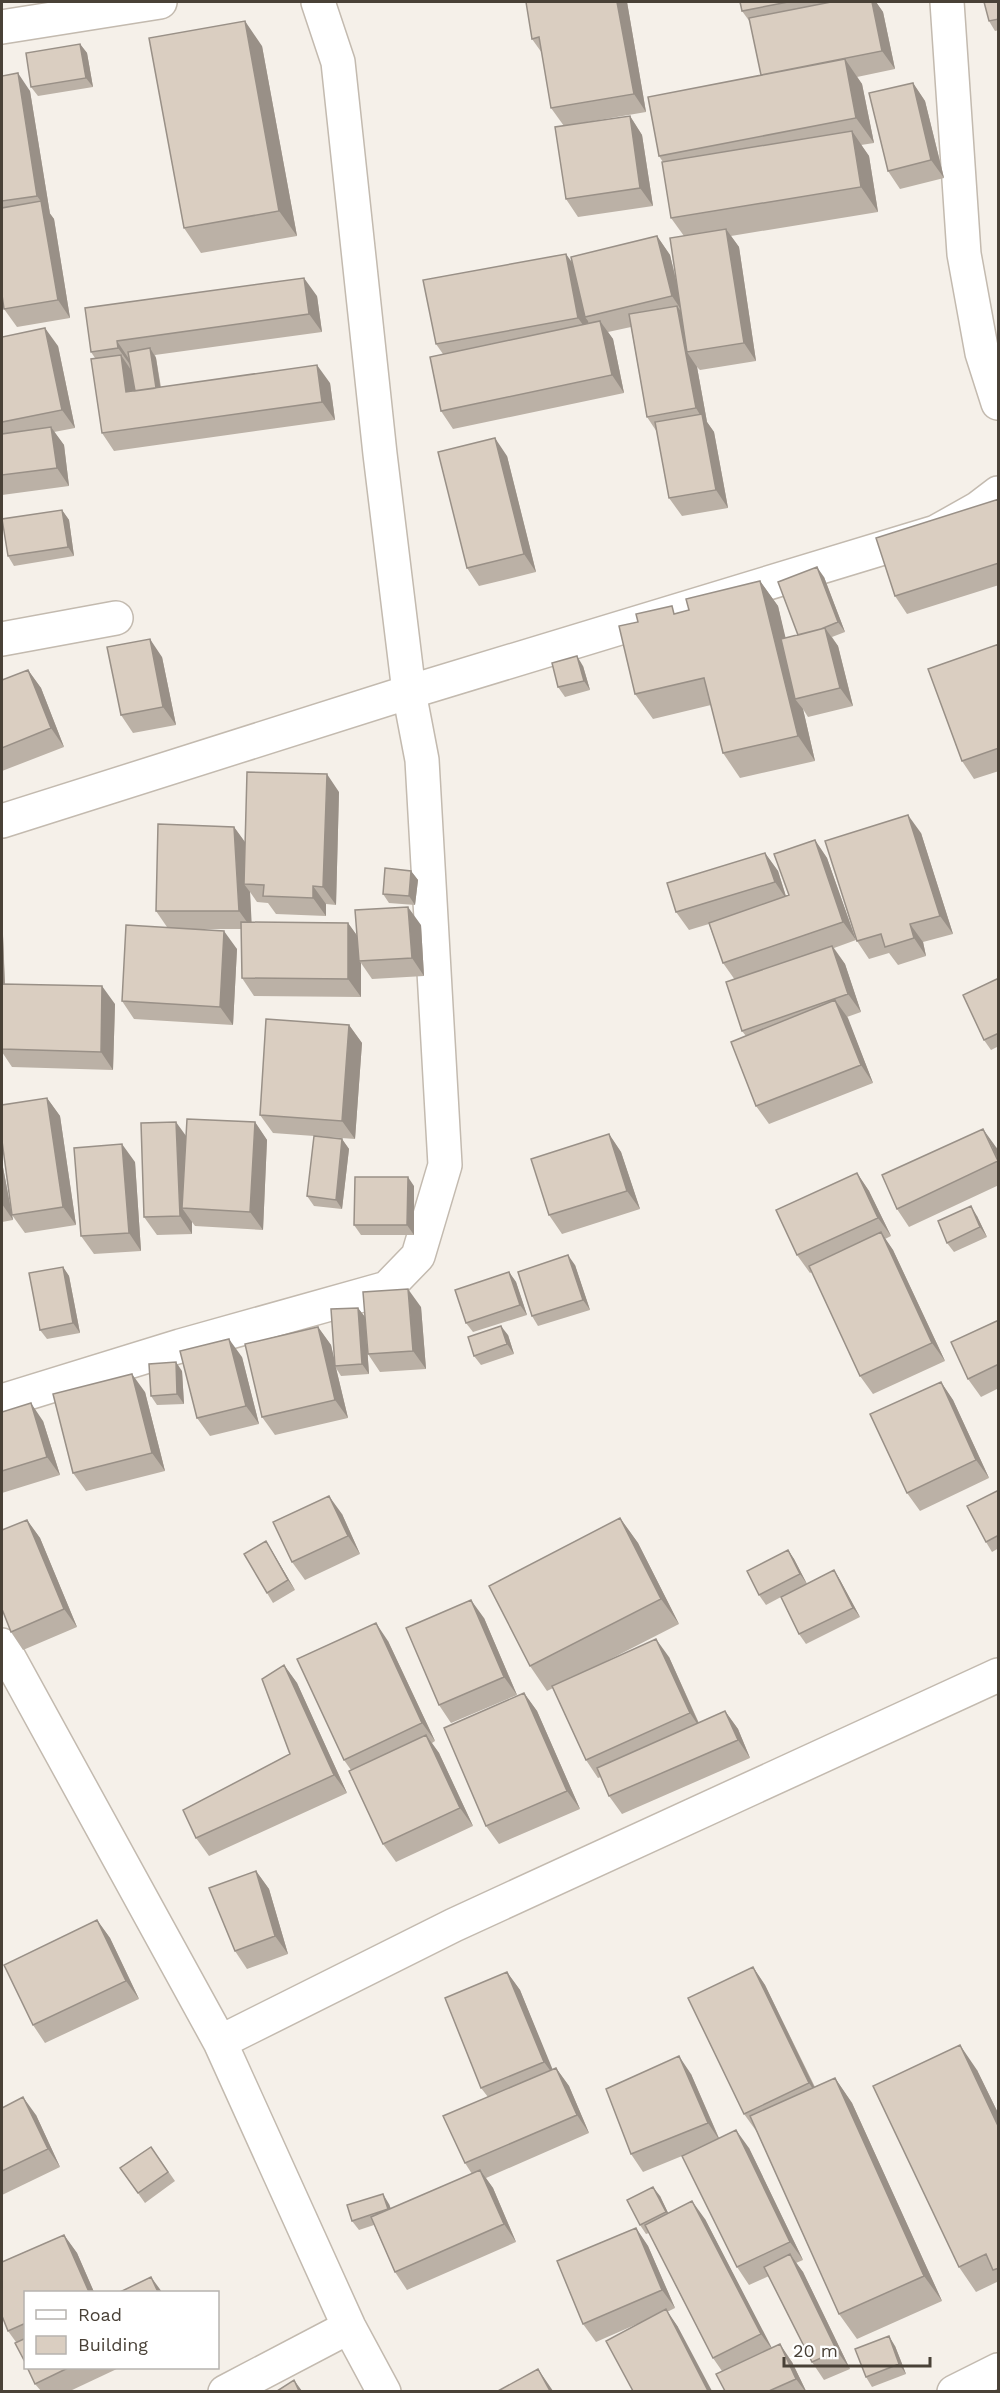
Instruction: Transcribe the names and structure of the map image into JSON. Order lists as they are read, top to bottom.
{
  "legend": ["Road", "Building"],
  "scale_bar": "20 m"
}
